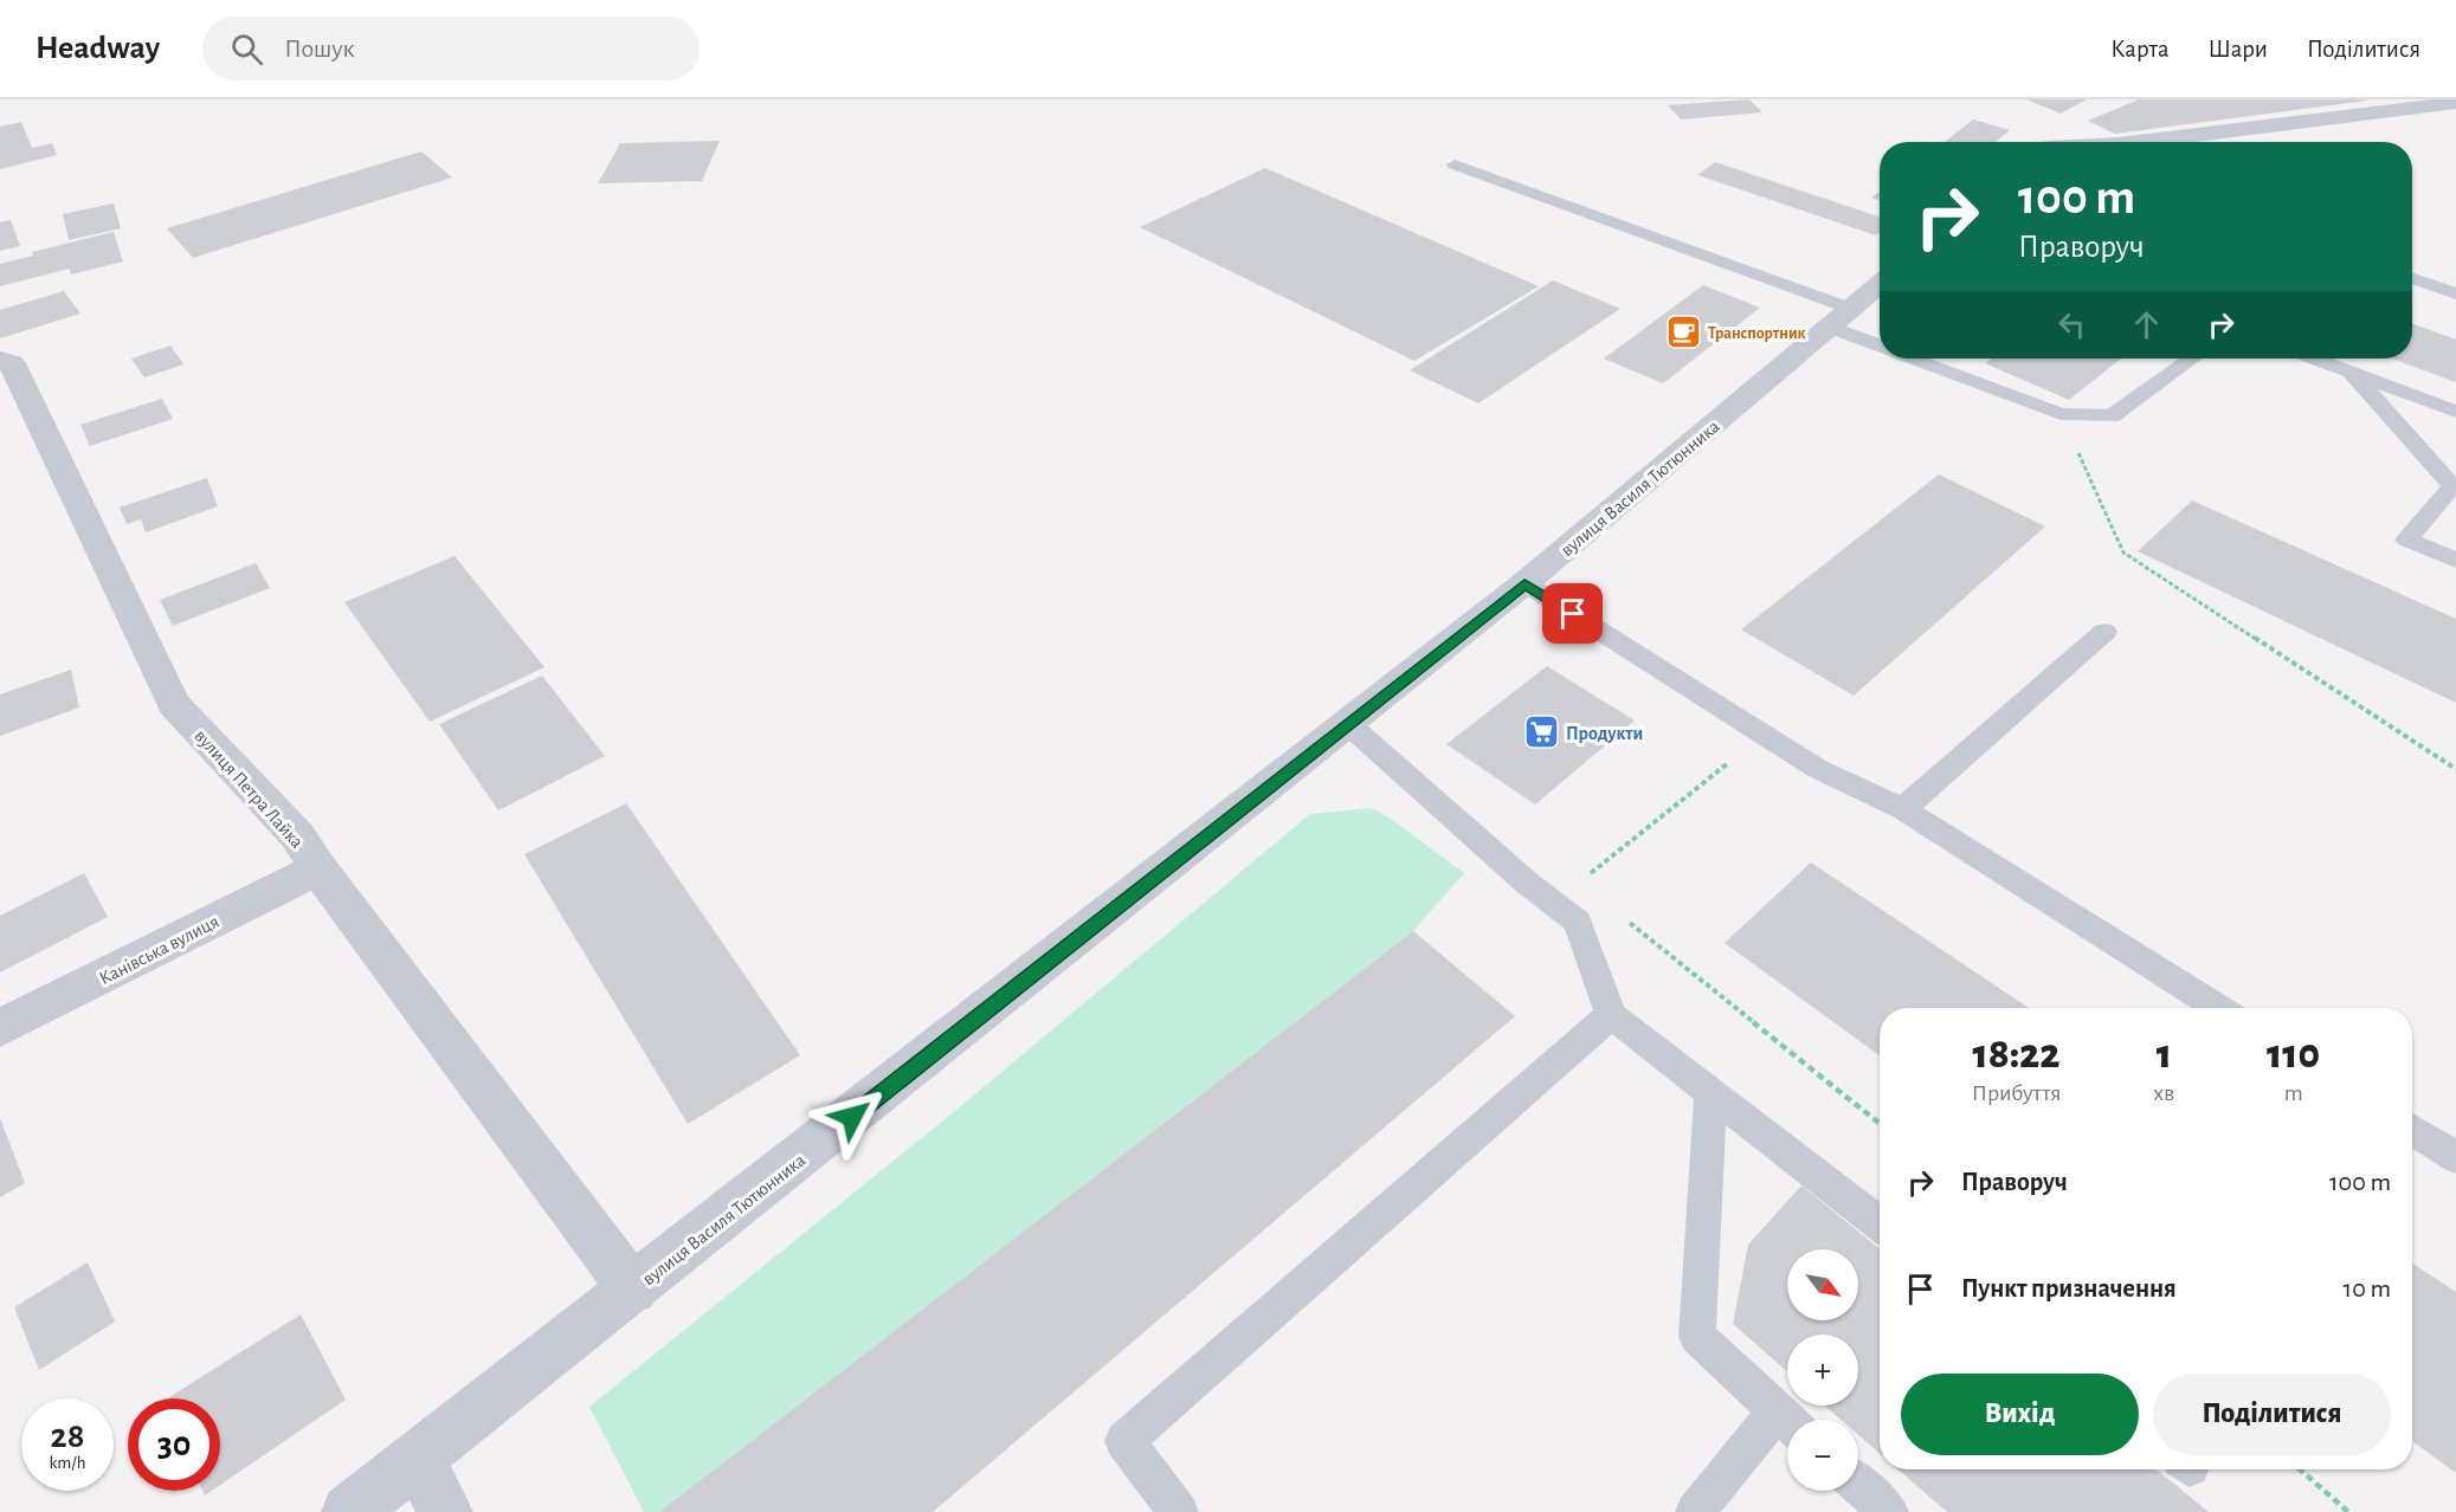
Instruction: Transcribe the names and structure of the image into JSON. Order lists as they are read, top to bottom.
{
  "streets": {
    "street": ["вулиця Василя Тютюнника", "вулиця Петра Лайка", "Канівська вулиця"]
  },
  "crossings": [
    ["вулиця Василя Тютюнника", "вулиця Петра Лайка"],
    ["вулиця Петра Лайка", "Канівська вулиця"]
  ],
  "places": {
    "cafe": ["Транспортник"],
    "supermarket": ["Продукти"]
  },
  "north": "bottom right",
  "page": {
    "header": "Headway",
    "search": "Пошук",
    "nav": ["Карта", "Шари", "Поділитися"],
    "turn": ["100 m", "Праворуч"],
    "eta": [
      "18:22",
      "Прибуття",
      "1",
      "хв",
      "110",
      "m"
    ],
    "list": [
      {
        "name": "Праворуч",
        "value": "100 m"
      },
      {
        "name": "Пункт призначення",
        "value": "10 m"
      }
    ],
    "map_buttons": ["+", "−"],
    "buttons": ["Вихід", "Поділитися"],
    "speed": "28 km/h",
    "limit": "30"
  }
}
